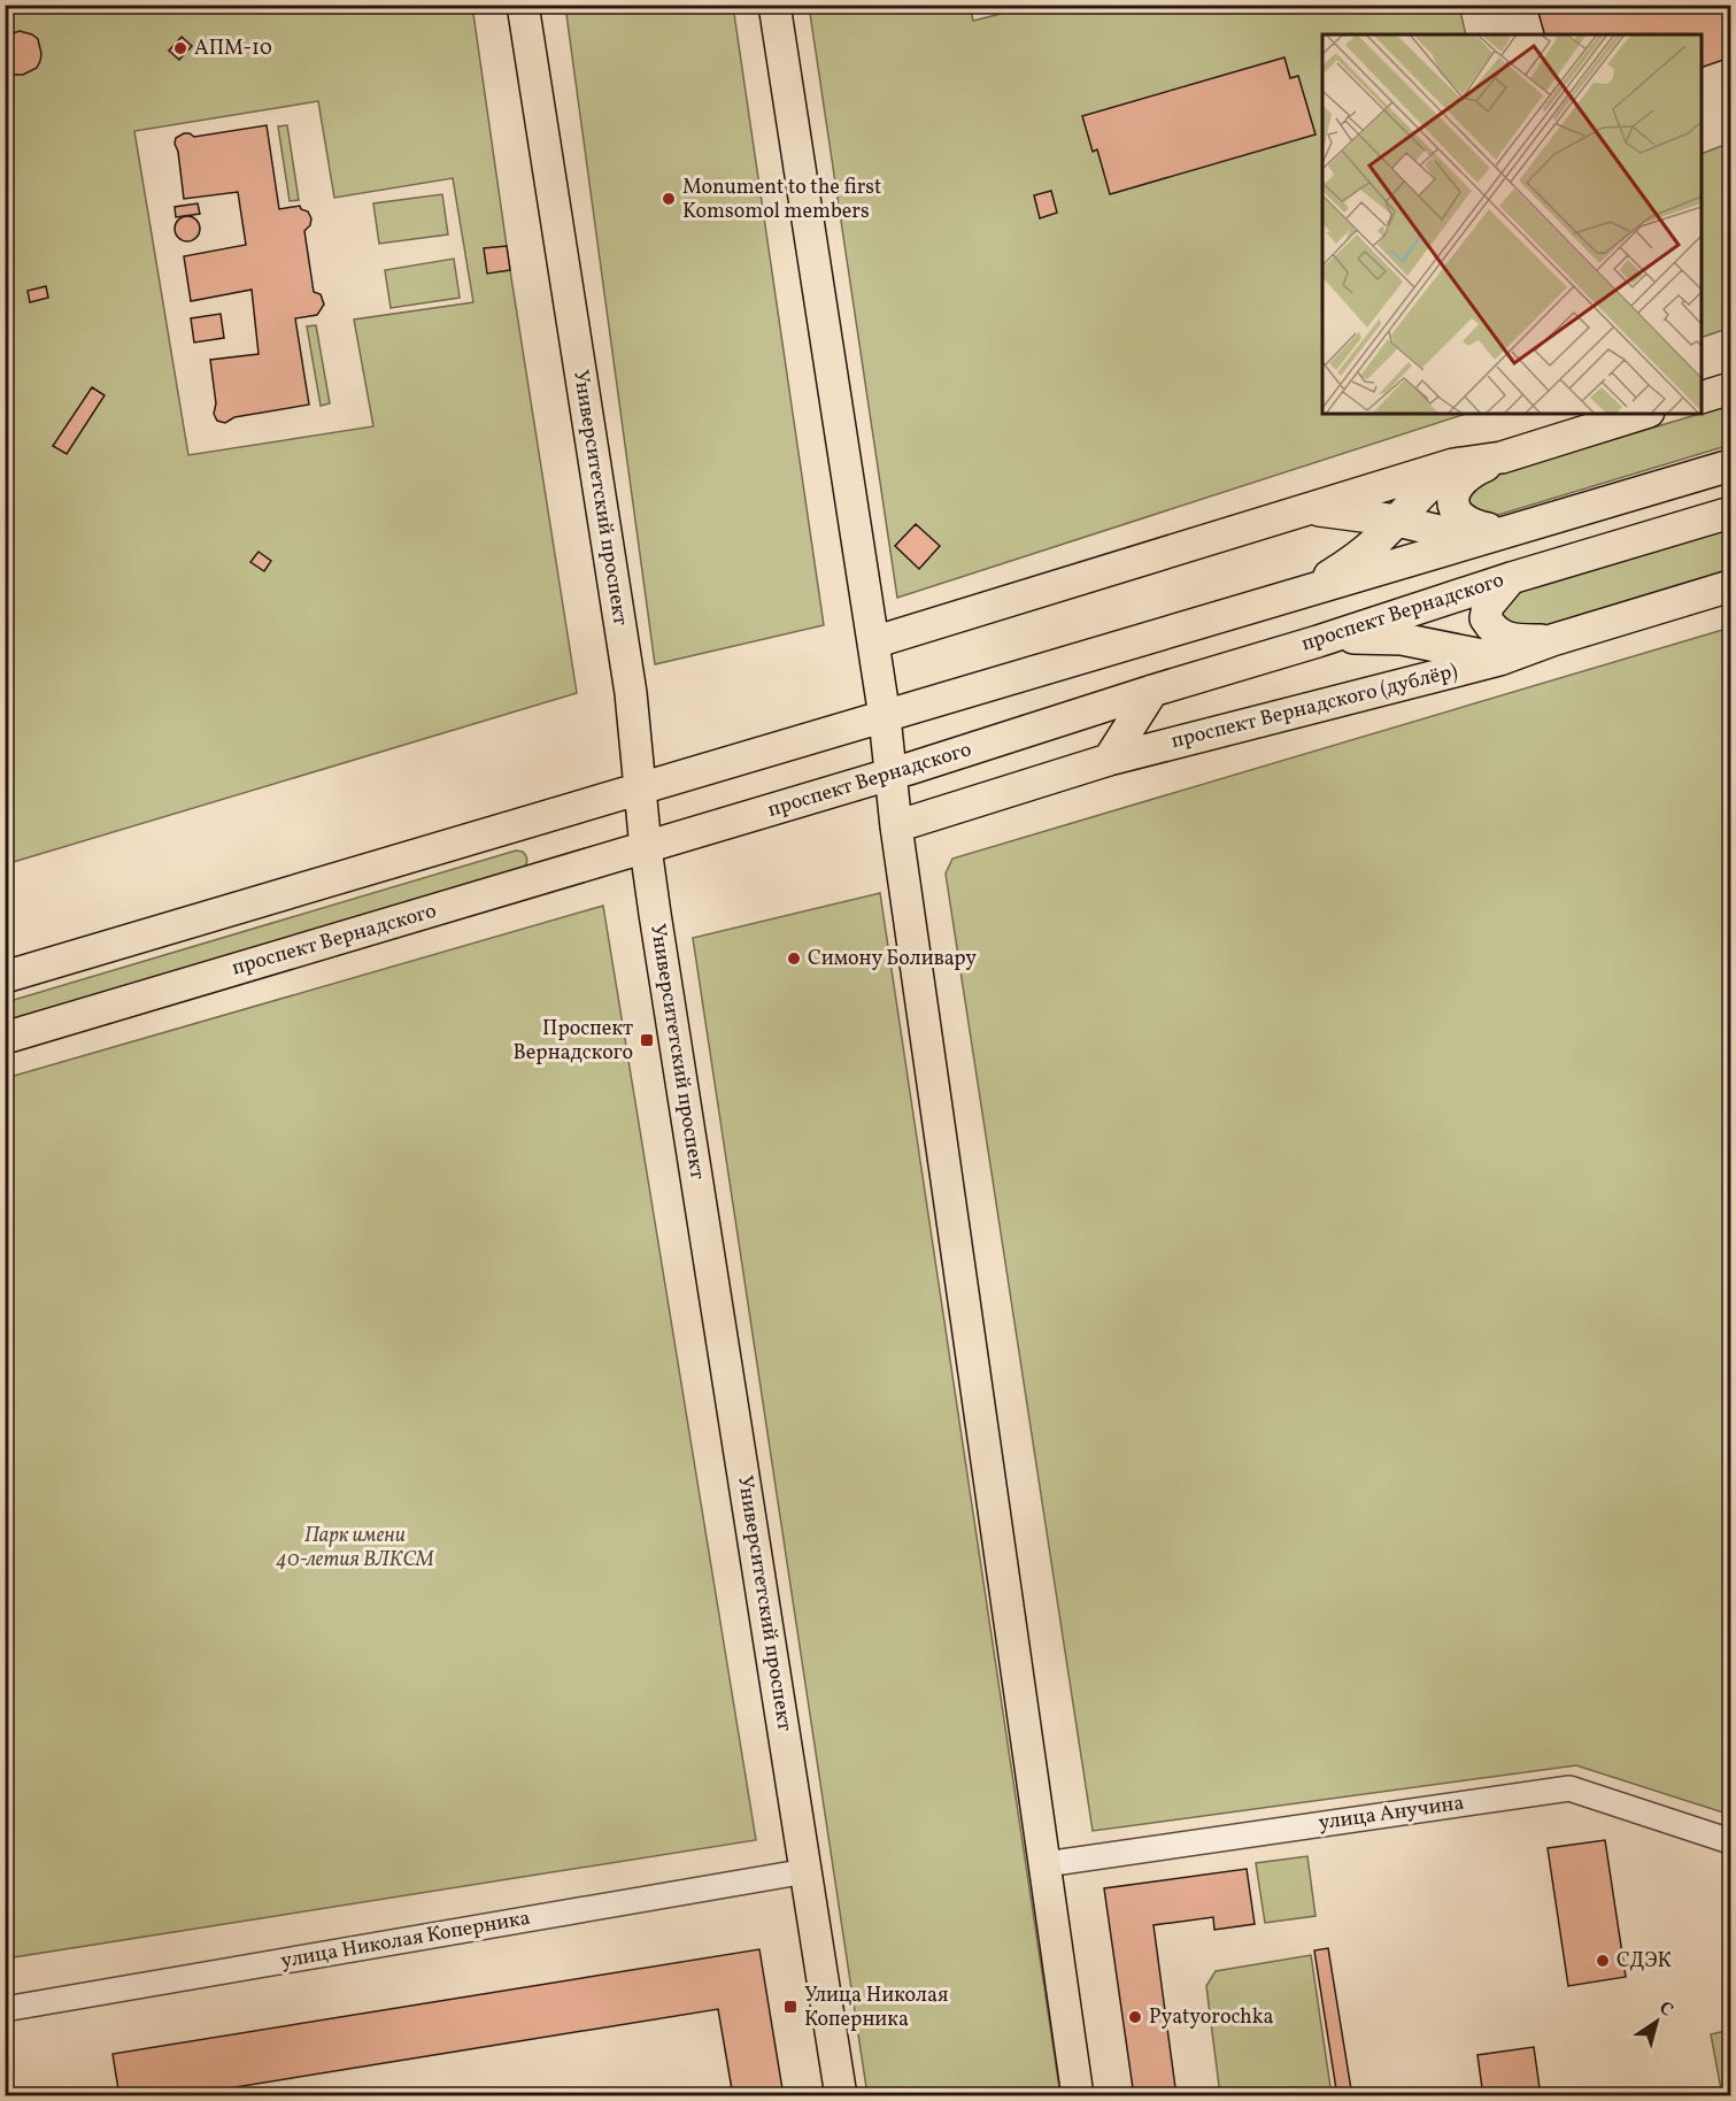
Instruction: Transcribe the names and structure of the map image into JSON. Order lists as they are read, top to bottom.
{
  "streets": {
    "main road": ["Университетский проспект", "проспект Вернадского", "проспект Вернадского (дублёр)"],
    "street": ["улица Анучина", "улица Николая Коперника"]
  },
  "crossings": [
    ["Университетский проспект", "проспект Вернадского"],
    ["Университетский проспект", "улица Николая Коперника"]
  ],
  "parks": ["Парк имени 40-летия ВЛКСМ"],
  "places": {
    "other": [
      "АПМ-10",
      "Monument to the first Komsomol members",
      "Симону Боливару",
      "СДЭК",
      "Pyatyorochka"
    ],
    "transit": ["Проспект Вернадского", "Улица Николая Коперника"]
  },
  "north": "top right"
}
